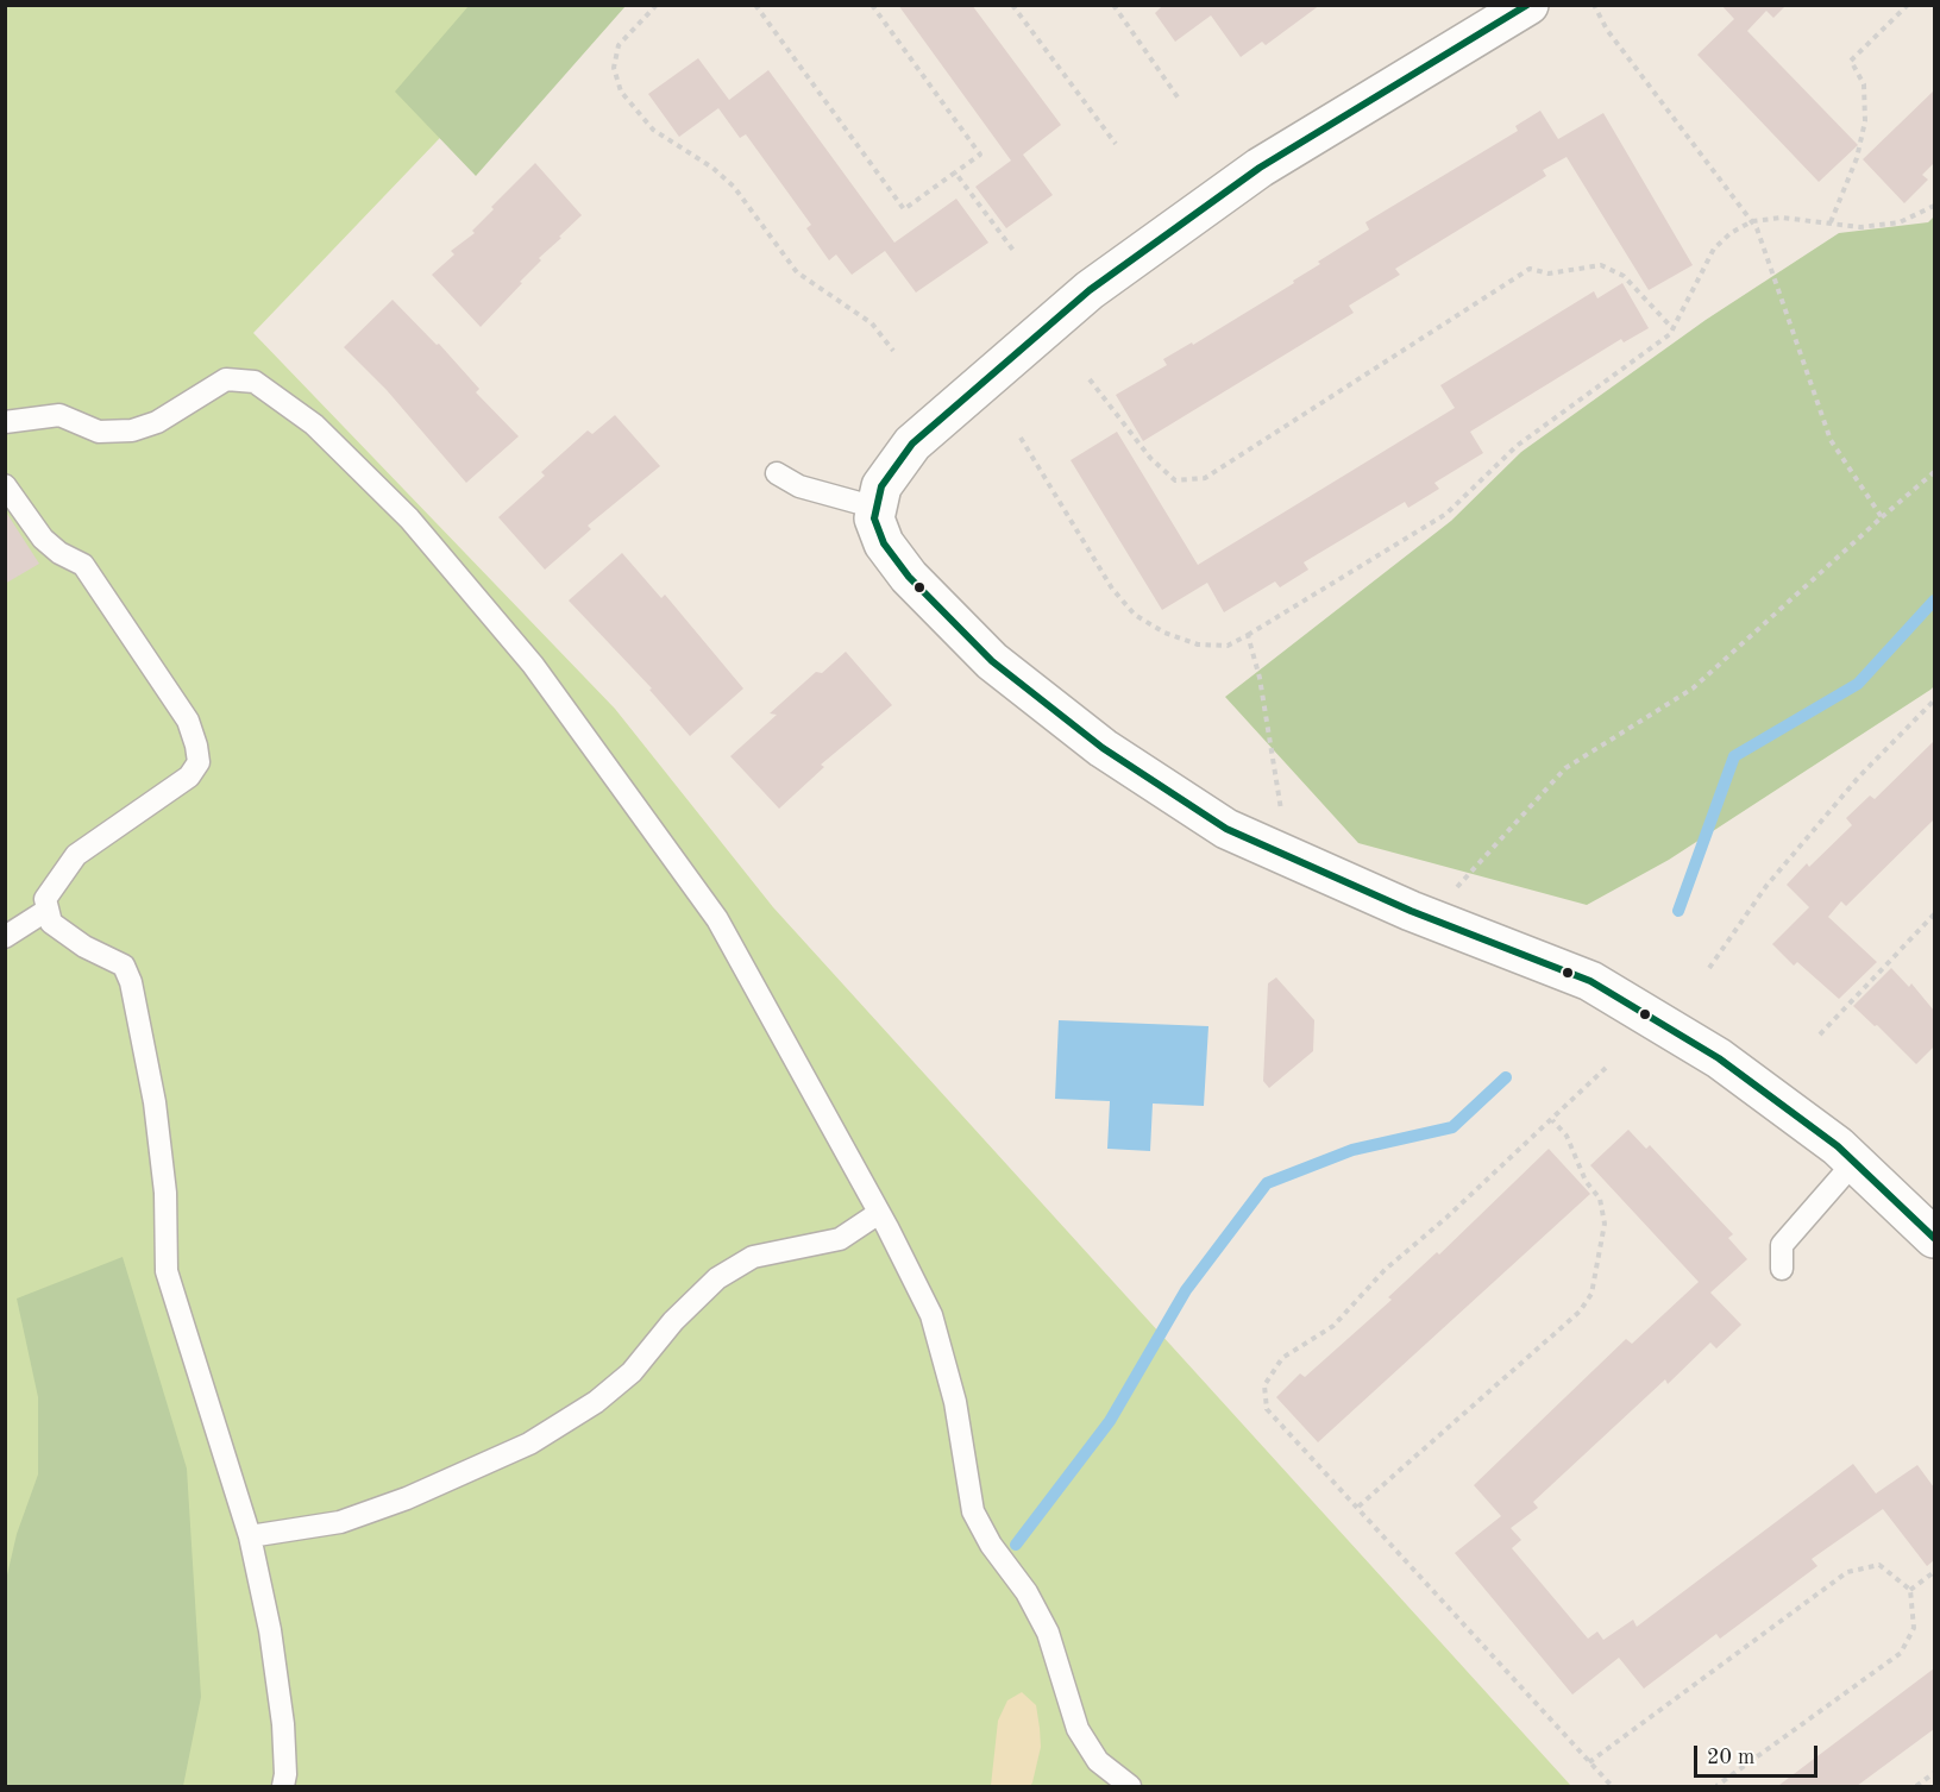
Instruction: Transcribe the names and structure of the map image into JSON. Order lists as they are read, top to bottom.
{
  "scale_bar": "20 m"
}
